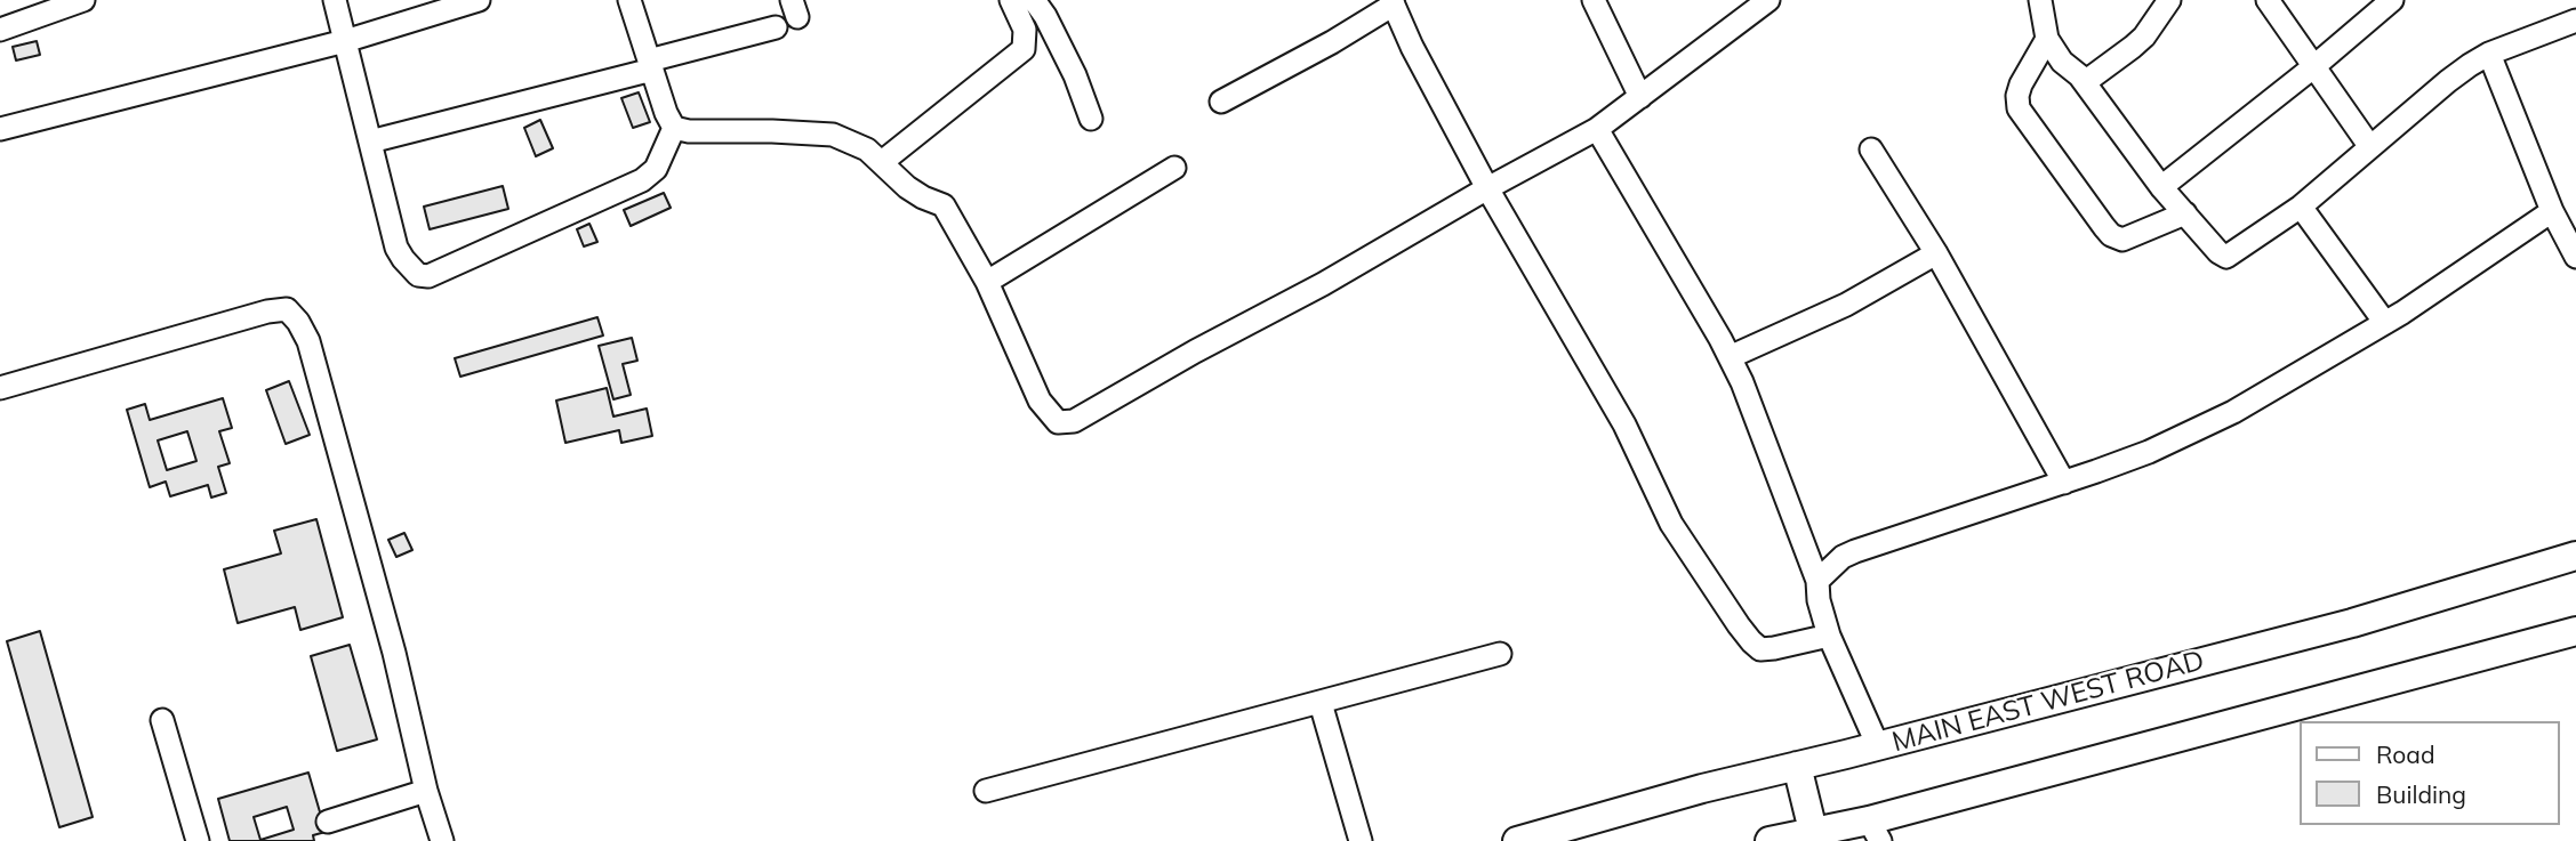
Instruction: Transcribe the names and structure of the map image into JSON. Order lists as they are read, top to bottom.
{
  "streets": {
    "main road": ["MAIN EAST WEST ROAD"]
  },
  "legend": ["Road", "Building"]
}
